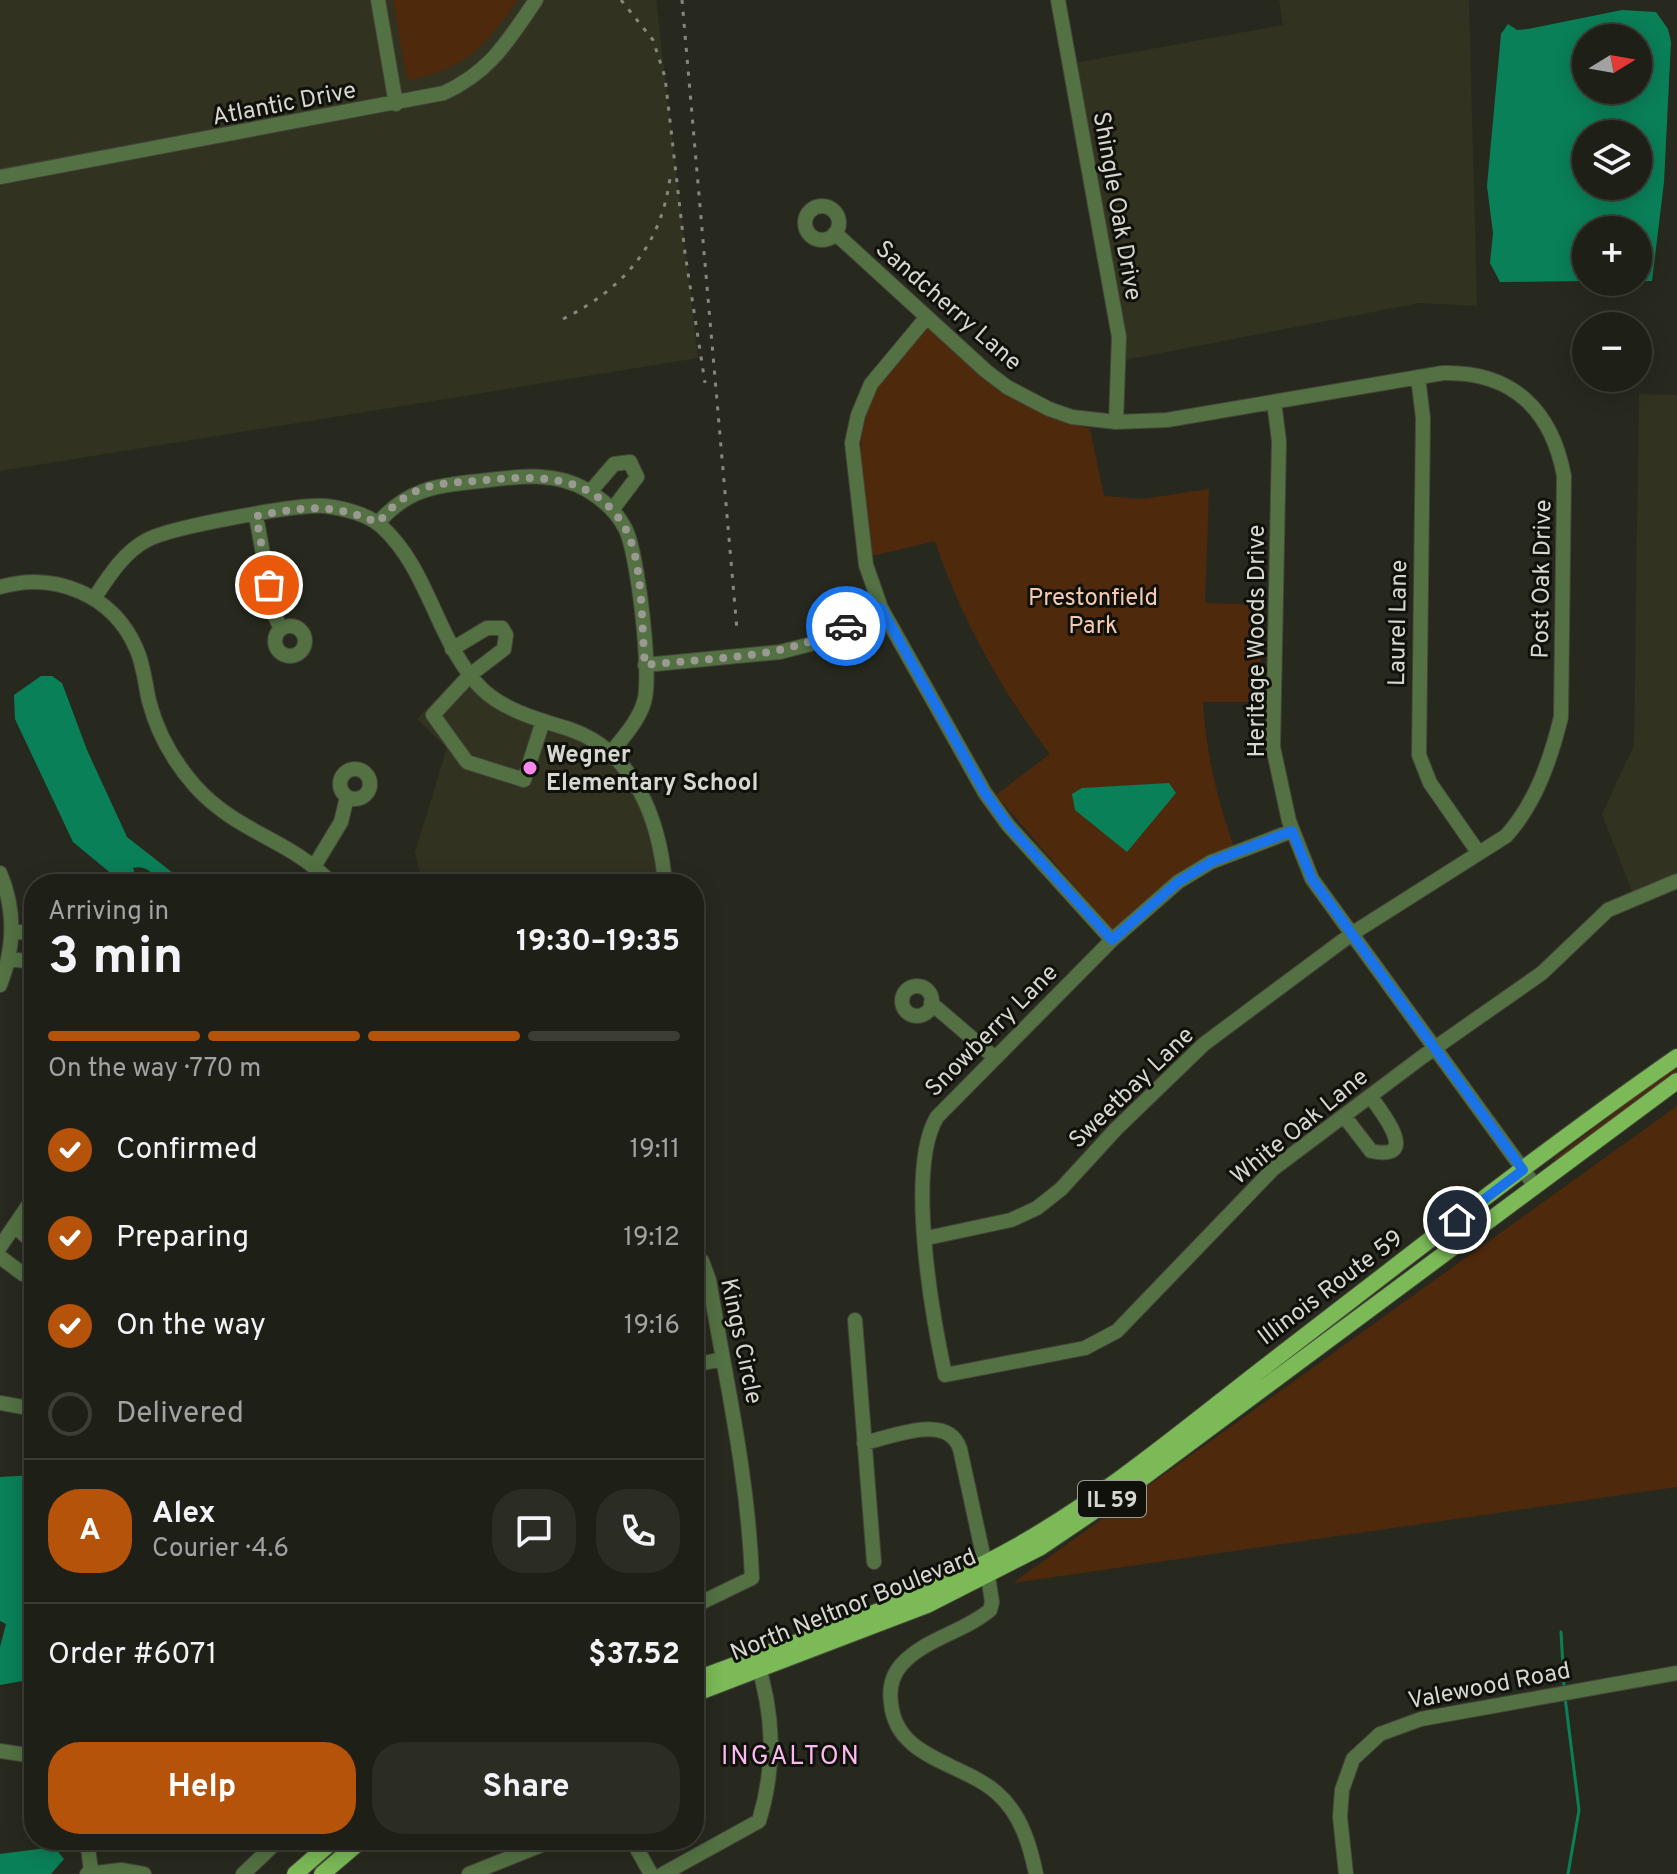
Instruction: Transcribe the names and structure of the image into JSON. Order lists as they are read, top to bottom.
{
  "streets": {
    "main road": ["Illinois Route 59", "IL 59", "North Neltnor Boulevard"],
    "street": [
      "Atlantic Drive",
      "Shingle Oak Drive",
      "Sandcherry Lane",
      "Post Oak Drive",
      "Laurel Lane",
      "Heritage Woods Drive",
      "Snowberry Lane",
      "Sweetbay Lane",
      "White Oak Lane",
      "Kings Circle",
      "Valewood Road"
    ]
  },
  "crossings": [
    ["Shingle Oak Drive", "Sandcherry Lane"],
    ["Sandcherry Lane", "Post Oak Drive"],
    ["Sandcherry Lane", "Heritage Woods Drive"],
    ["Post Oak Drive", "Laurel Lane"],
    ["Post Oak Drive", "Heritage Woods Drive"],
    ["Post Oak Drive", "Sweetbay Lane"],
    ["Heritage Woods Drive", "Snowberry Lane"],
    ["Heritage Woods Drive", "Sweetbay Lane"],
    ["Heritage Woods Drive", "White Oak Lane"],
    ["Heritage Woods Drive", "Illinois Route 59"],
    ["Snowberry Lane", "Sweetbay Lane"],
    ["Snowberry Lane", "White Oak Lane"],
    ["Illinois Route 59", "North Neltnor Boulevard"]
  ],
  "districts": ["INGALTON"],
  "parks": ["Prestonfield Park"],
  "places": ["Wegner Elementary School"],
  "north": "right",
  "page": {
    "map_buttons": ["+", "−"],
    "heading": ["3 min", "Arriving in", "19:30–19:35"],
    "panel": [
      "Alex",
      "Courier · 4.6",
      "Order #6071",
      "$37.52"
    ],
    "bar": "On the way · 770 m",
    "list": [
      ["Confirmed", "19:11"],
      ["Preparing", "19:12"],
      ["On the way", "19:16"],
      "Delivered"
    ],
    "round": "A",
    "buttons": ["Help", "Share"]
  }
}
